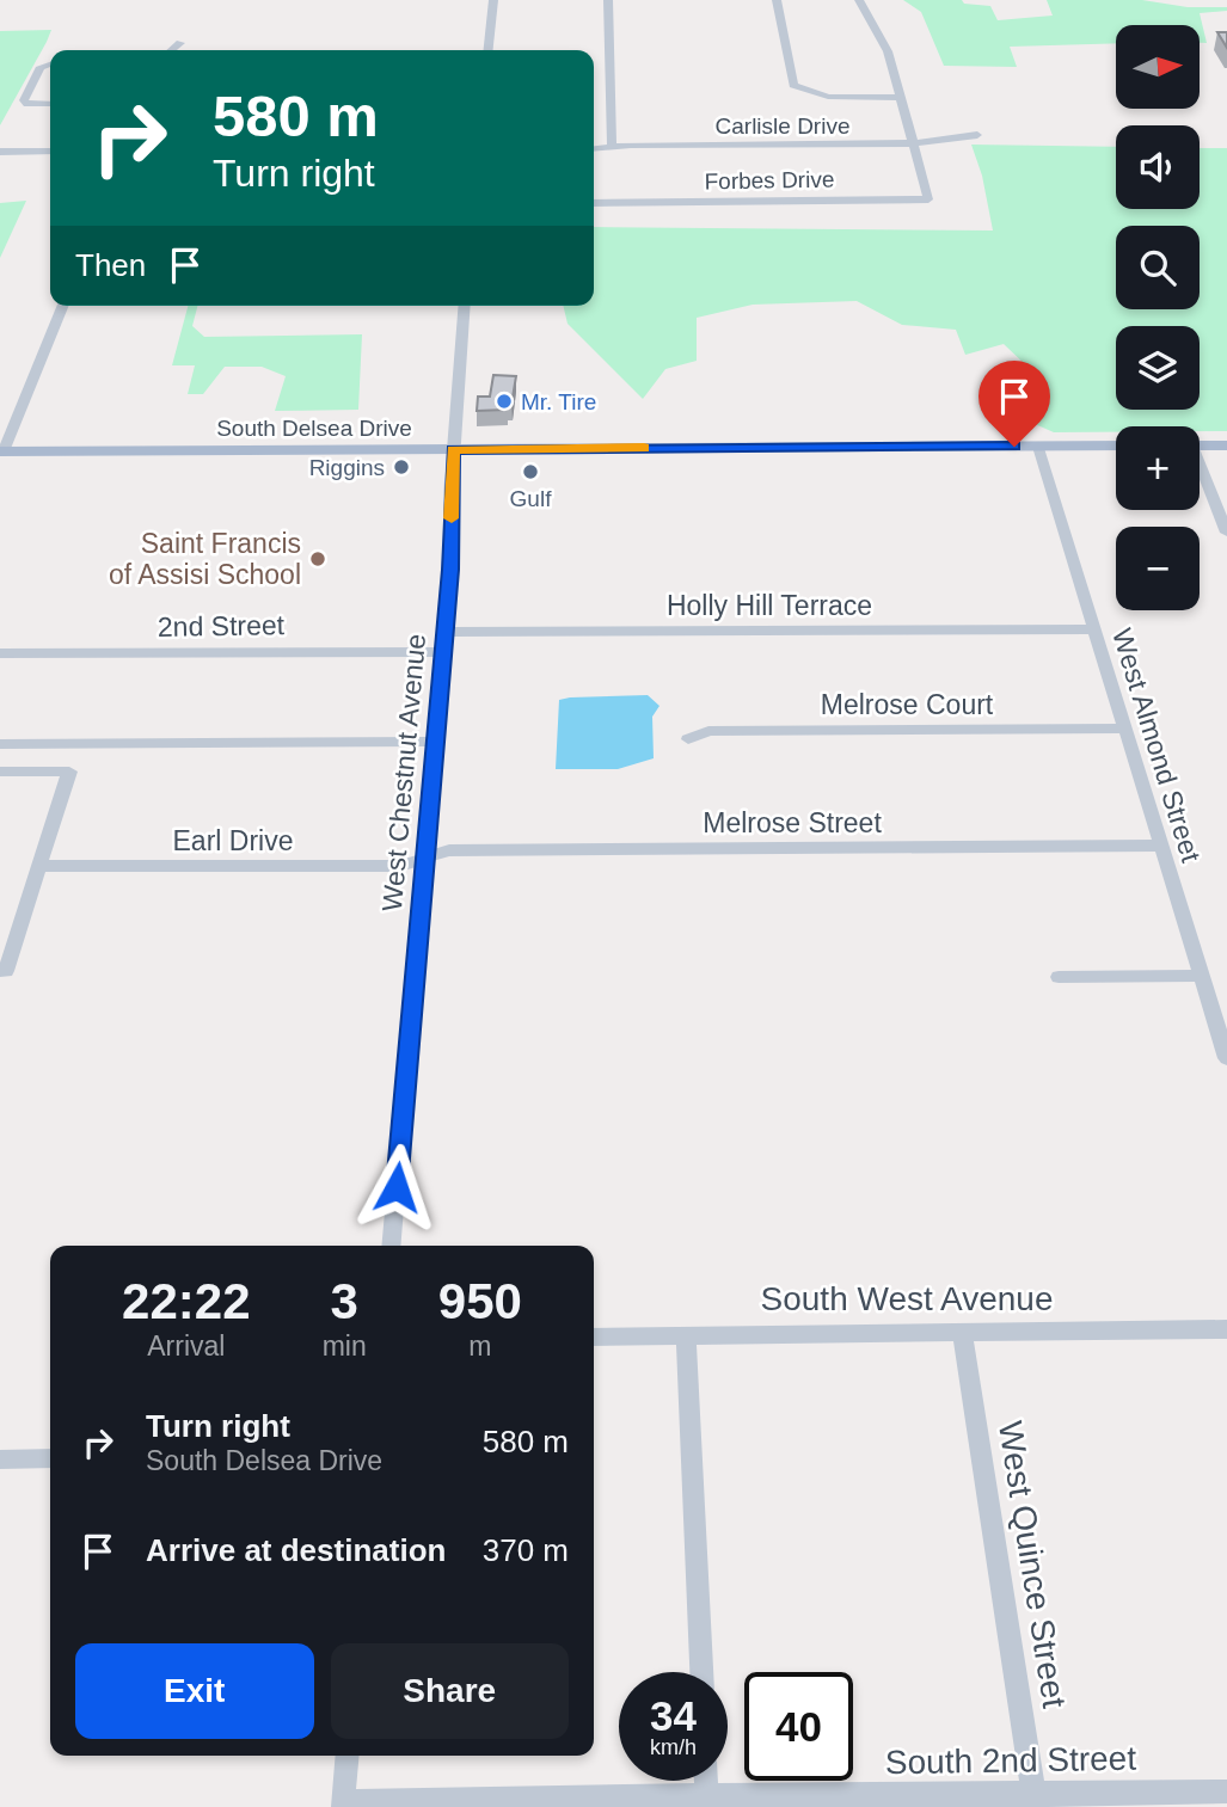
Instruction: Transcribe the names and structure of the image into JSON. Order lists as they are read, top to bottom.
{
  "streets": {
    "main road": ["South Delsea Drive"],
    "street": [
      "Carlisle Drive",
      "Forbes Drive",
      "Holly Hill Terrace",
      "2nd Street",
      "Melrose Court",
      "West Almond Street",
      "West Chestnut Avenue",
      "Melrose Street",
      "Earl Drive",
      "South West Avenue",
      "West Quince Street",
      "South 2nd Street"
    ]
  },
  "crossings": [
    ["Carlisle Drive", "Forbes Drive"],
    ["South Delsea Drive", "West Almond Street"],
    ["South Delsea Drive", "West Chestnut Avenue"],
    ["Holly Hill Terrace", "West Almond Street"],
    ["Holly Hill Terrace", "West Chestnut Avenue"],
    ["2nd Street", "West Chestnut Avenue"],
    ["Melrose Court", "West Almond Street"],
    ["West Almond Street", "Melrose Street"],
    ["West Chestnut Avenue", "Melrose Street"],
    ["West Chestnut Avenue", "Earl Drive"],
    ["Melrose Street", "Earl Drive"],
    ["South West Avenue", "West Quince Street"],
    ["West Quince Street", "South 2nd Street"]
  ],
  "places": [
    "Mr. Tire",
    "Riggins",
    "Gulf",
    "Saint Francis of Assisi School"
  ],
  "north": "right",
  "page": {
    "map_buttons": ["+", "−"],
    "turn": ["580 m", "Turn right"],
    "then": "Then",
    "eta": [
      "22:22",
      "Arrival",
      "3",
      "min",
      "950",
      "m"
    ],
    "list": [
      {
        "name": "Turn right",
        "note": "South Delsea Drive",
        "value": "580 m"
      },
      {
        "name": "Arrive at destination",
        "value": "370 m"
      }
    ],
    "buttons": ["Exit", "Share"],
    "speed": "34 km/h",
    "limit": "40"
  }
}
